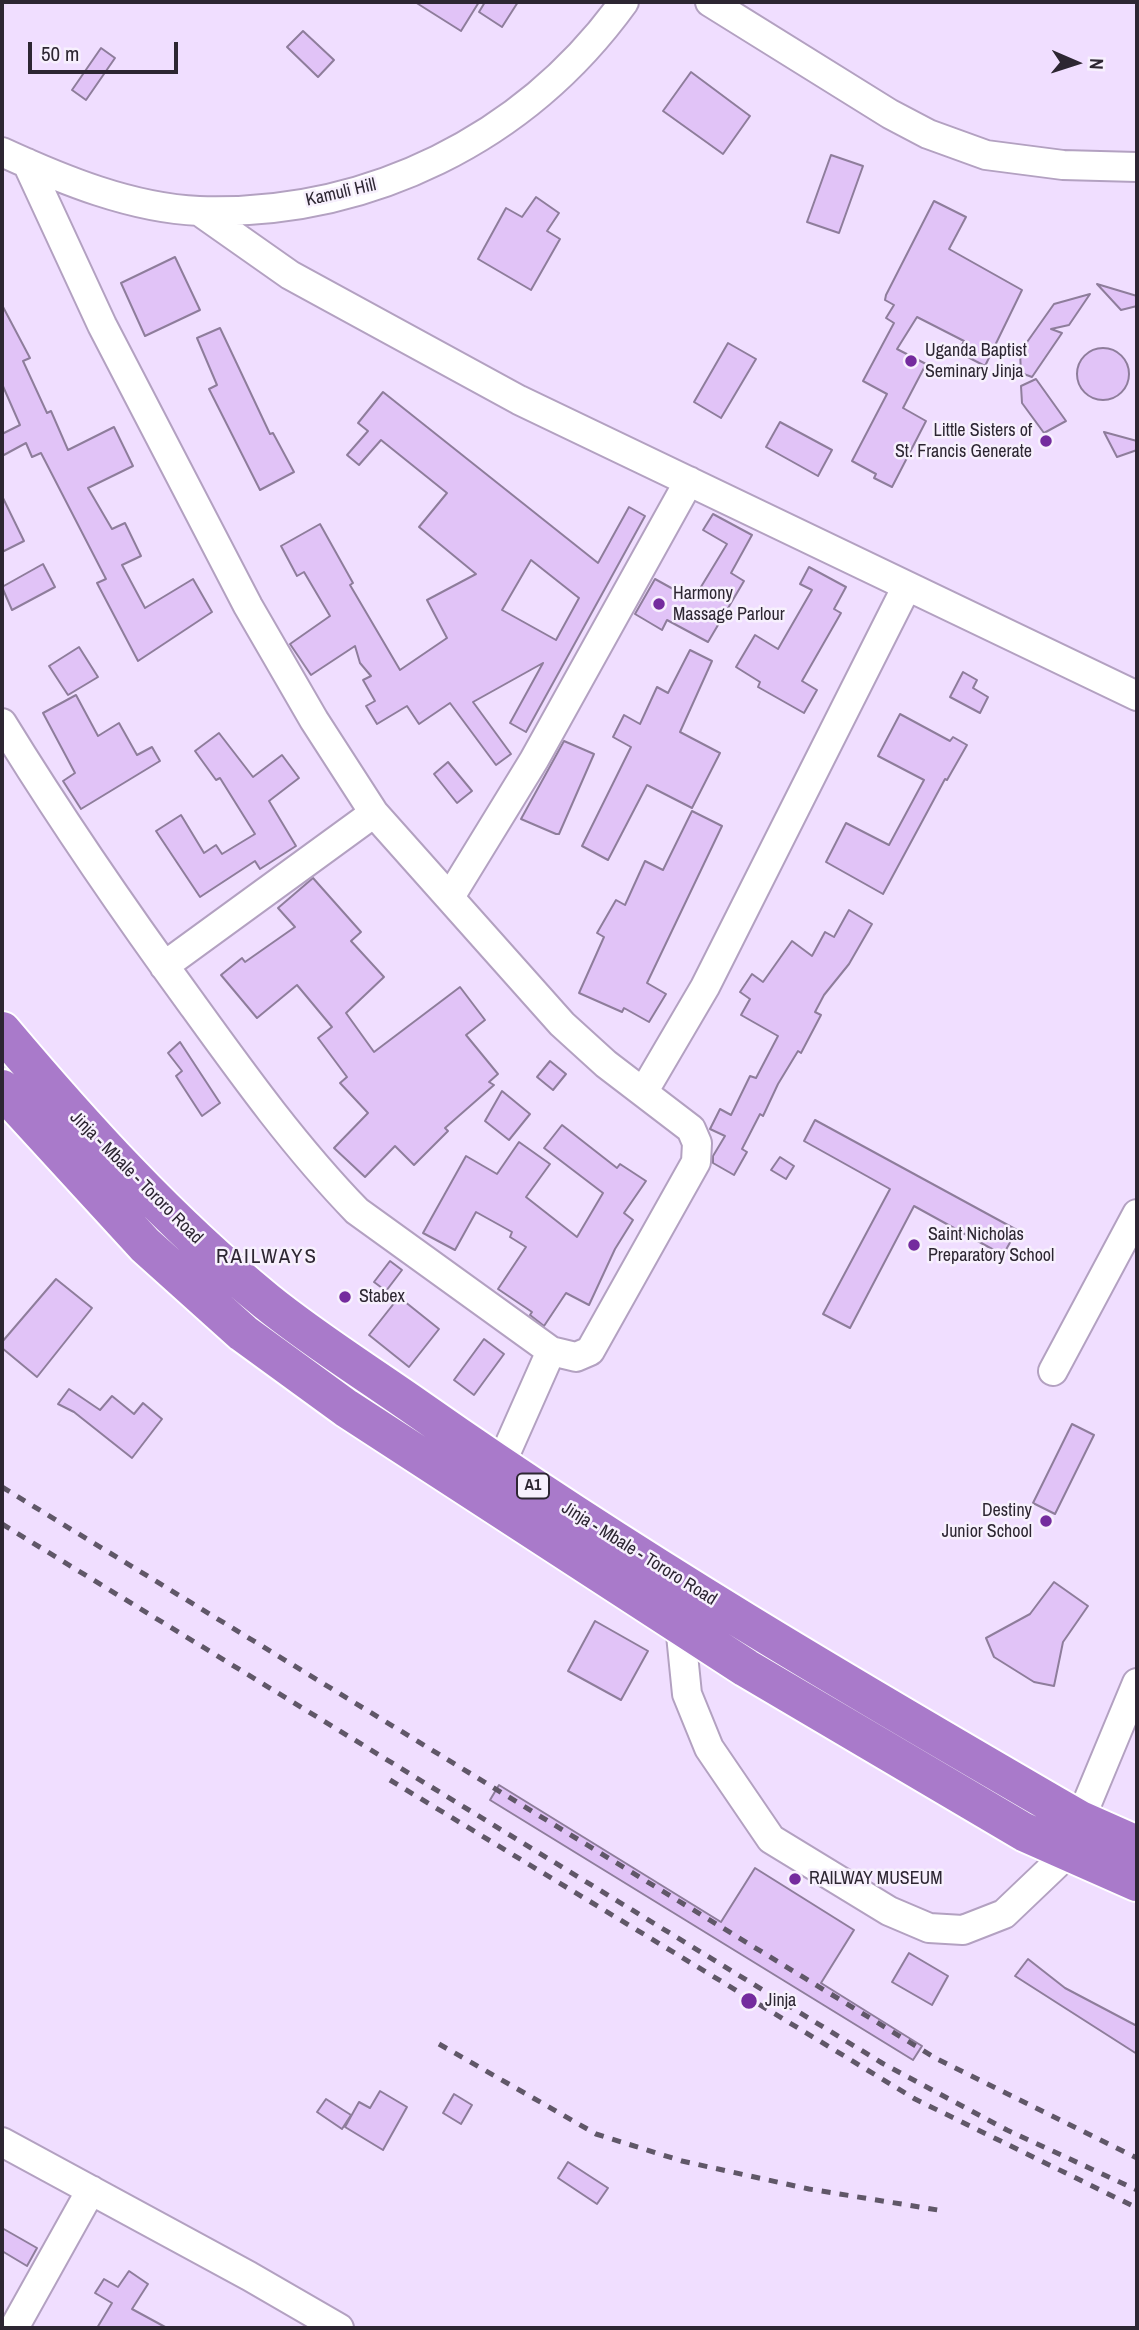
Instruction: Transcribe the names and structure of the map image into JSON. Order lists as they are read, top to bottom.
{
  "streets": {
    "highway": ["Jinja - Mbale - Tororo Road", "A1"],
    "street": ["Kamuli Hill"]
  },
  "districts": ["RAILWAYS"],
  "places": [
    "Uganda Baptist Seminary Jinja",
    "Little Sisters of St. Francis Generate",
    "Harmony Massage Parlour",
    "Saint Nicholas Preparatory School",
    "Stabex",
    "Destiny Junior School",
    "RAILWAY MUSEUM",
    "Jinja"
  ],
  "scale_bar": "50 m",
  "north": "right"
}
